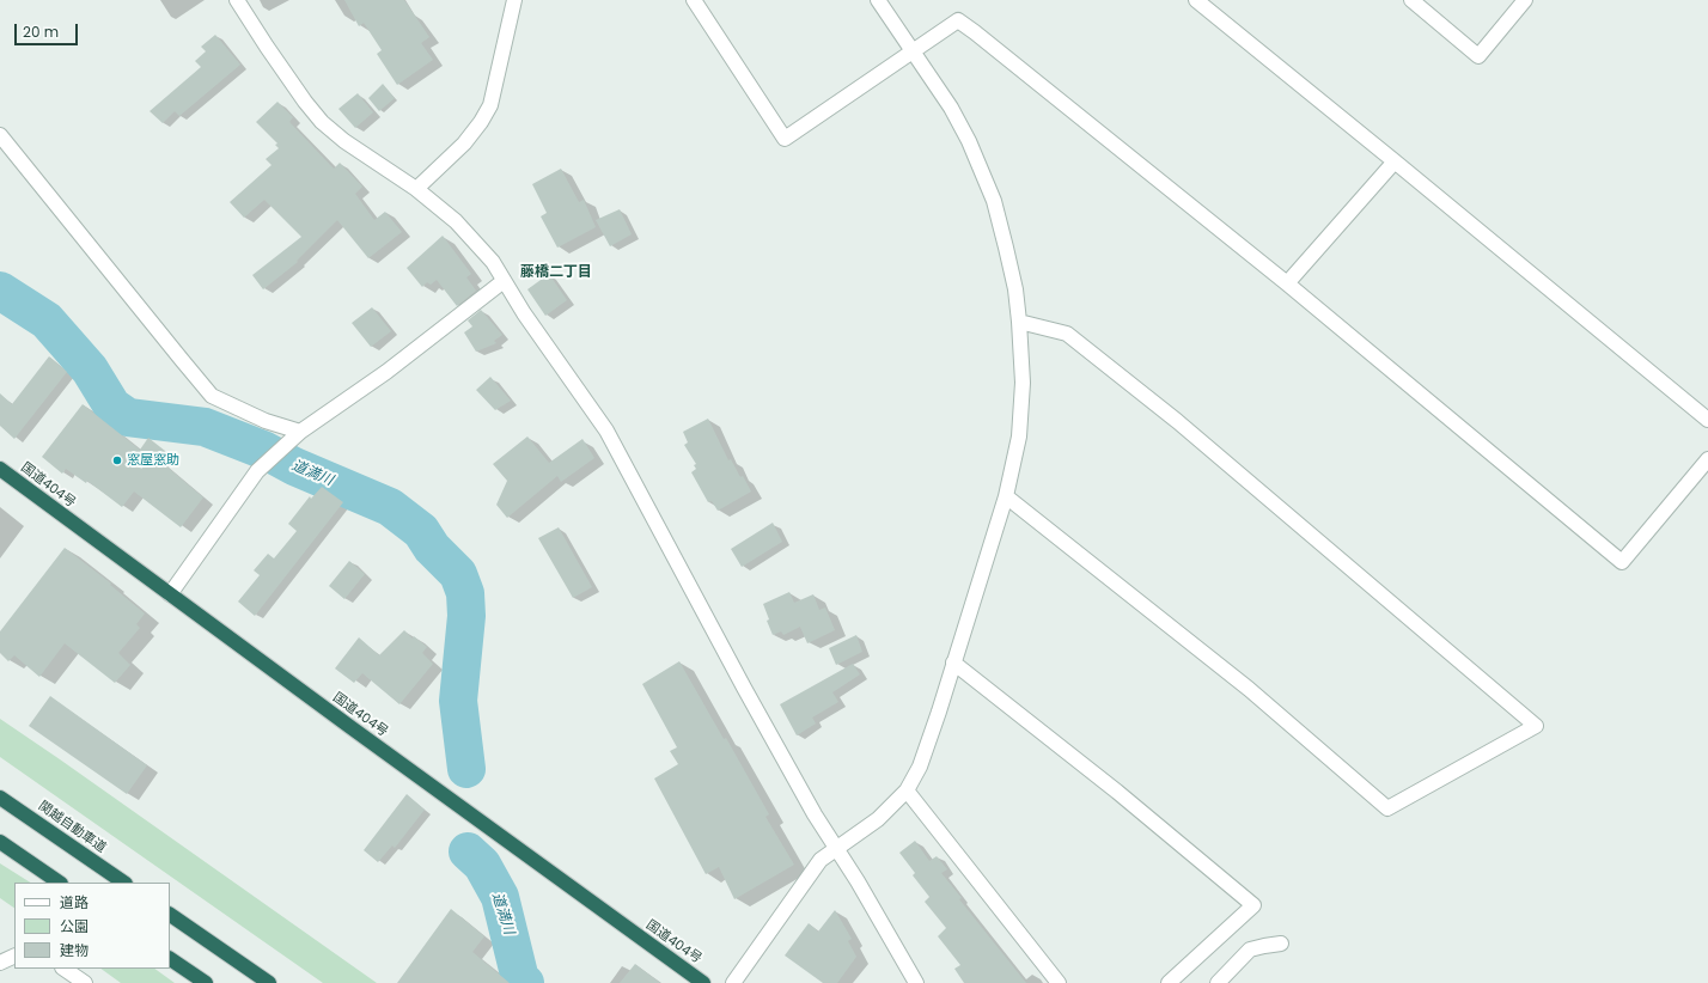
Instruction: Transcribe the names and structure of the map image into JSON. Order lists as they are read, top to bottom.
{
  "streets": {
    "highway": ["国道404号", "関越自動車道"]
  },
  "districts": ["藤橋二丁目"],
  "water": ["道満川"],
  "places": ["窓屋窓助"],
  "legend": ["道路", "公園", "建物"],
  "scale_bar": "20 m"
}
